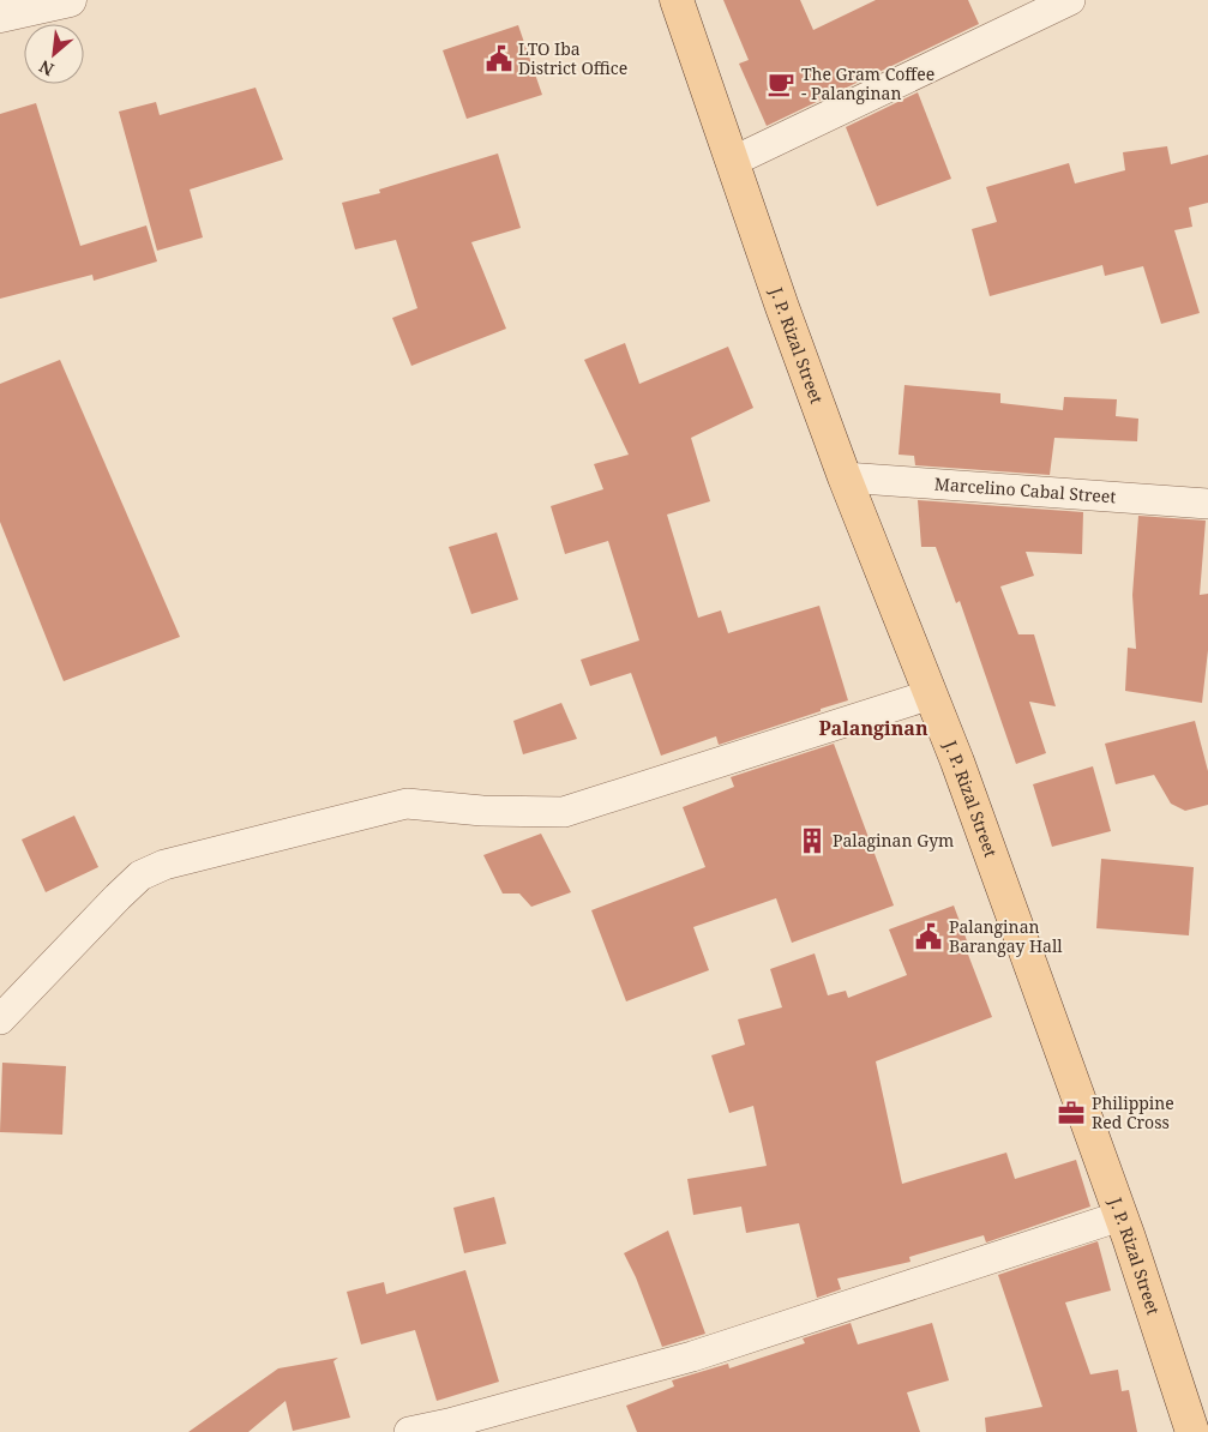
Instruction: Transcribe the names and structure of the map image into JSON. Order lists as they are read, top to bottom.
{
  "streets": {
    "main road": ["J. P. Rizal Street"],
    "street": ["Marcelino Cabal Street"]
  },
  "crossings": [
    ["J. P. Rizal Street", "Marcelino Cabal Street"]
  ],
  "districts": ["Palanginan"],
  "places": {
    "public building": ["LTO Iba District Office", "Palanginan Barangay Hall"],
    "cafe": ["The Gram Coffee - Palanginan"],
    "building": ["Palaginan Gym"],
    "office": ["Philippine Red Cross"]
  },
  "north": "bottom left"
}
